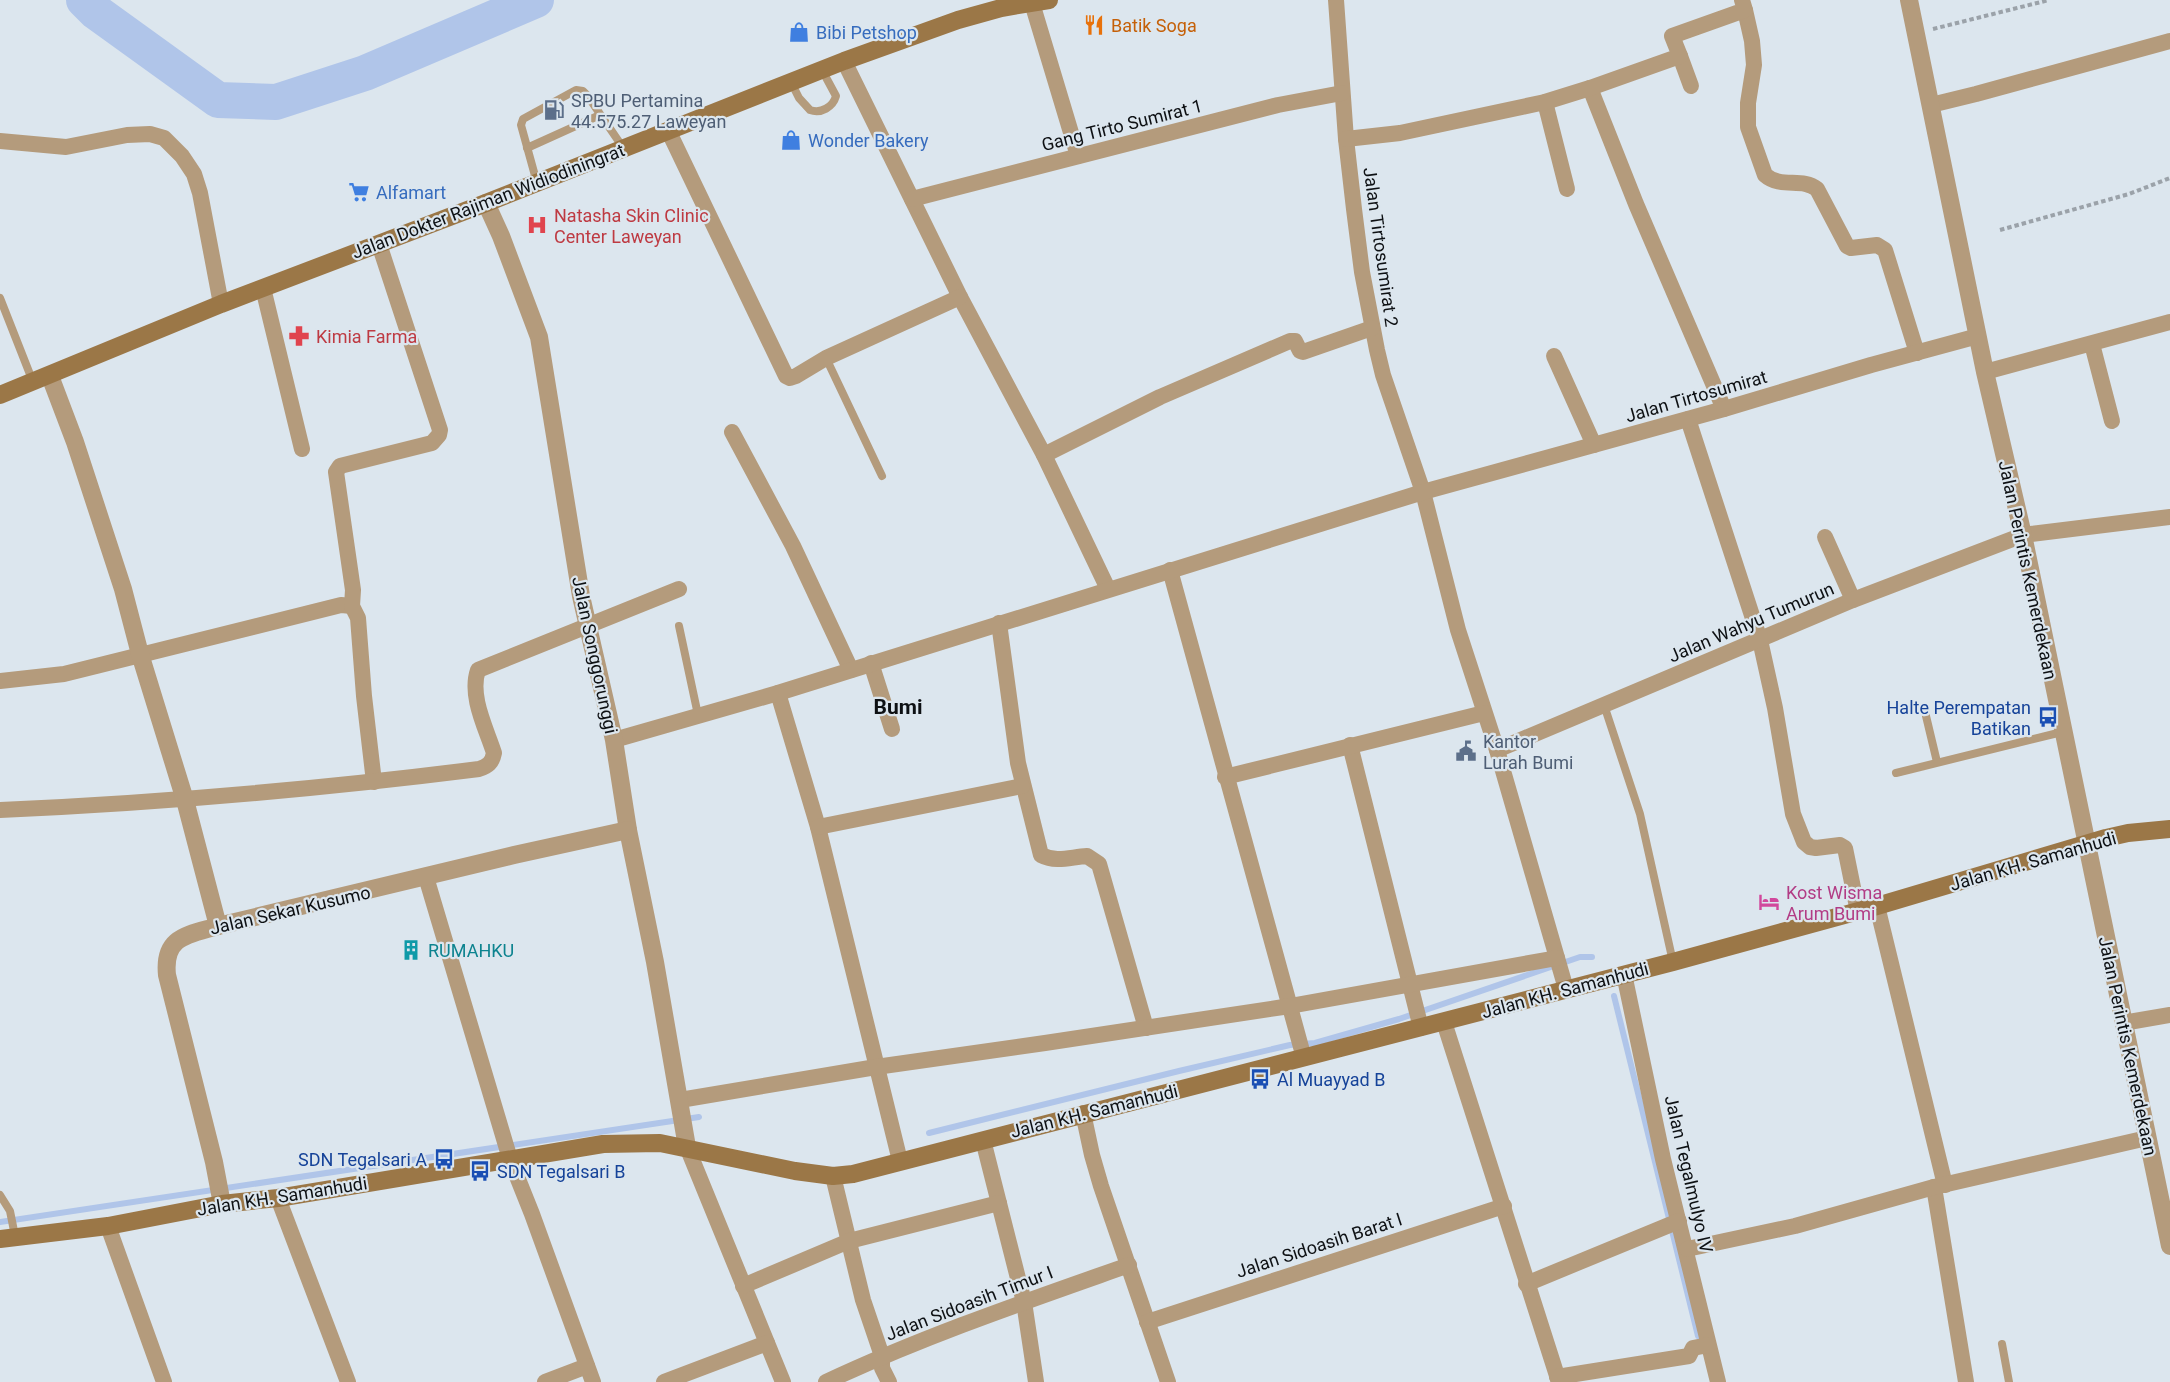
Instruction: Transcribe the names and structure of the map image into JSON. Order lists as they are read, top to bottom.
{
  "streets": {
    "main road": ["Jalan Dokter Rajiman Widiodiningrat", "Jalan KH. Samanhudi"],
    "street": [
      "Gang Tirto Sumirat 1",
      "Jalan Tirtosumirat 2",
      "Jalan Tirtosumirat",
      "Jalan Perintis Kemerdekaan",
      "Jalan Wahyu Tumurun",
      "Jalan Songgorunggi",
      "Jalan Sekar Kusumo",
      "Jalan Tegalmulyo IV",
      "Jalan Sidoasih Barat I",
      "Jalan Sidoasih Timur I"
    ]
  },
  "crossings": [
    ["Gang Tirto Sumirat 1", "Jalan Tirtosumirat 2"],
    ["Jalan Dokter Rajiman Widiodiningrat", "Jalan Songgorunggi"],
    ["Jalan Tirtosumirat 2", "Jalan Tirtosumirat"],
    ["Jalan Tirtosumirat 2", "Jalan Wahyu Tumurun"],
    ["Jalan Tirtosumirat 2", "Jalan KH. Samanhudi"],
    ["Jalan Tirtosumirat", "Jalan Perintis Kemerdekaan"],
    ["Jalan Tirtosumirat", "Jalan Songgorunggi"],
    ["Jalan Perintis Kemerdekaan", "Jalan Wahyu Tumurun"],
    ["Jalan Perintis Kemerdekaan", "Jalan KH. Samanhudi"],
    ["Jalan Songgorunggi", "Jalan KH. Samanhudi"],
    ["Jalan Songgorunggi", "Jalan Sekar Kusumo"],
    ["Jalan KH. Samanhudi", "Jalan Sekar Kusumo"],
    ["Jalan KH. Samanhudi", "Jalan Tegalmulyo IV"]
  ],
  "districts": ["Bumi"],
  "places": {
    "restaurant": ["Batik Soga"],
    "shop": ["Bibi Petshop", "Wonder Bakery"],
    "fuel station": ["SPBU Pertamina 44.575.27 Laweyan"],
    "supermarket": ["Alfamart"],
    "hospital": ["Natasha Skin Clinic Center Laweyan"],
    "pharmacy": ["Kimia Farma"],
    "bus stop": [
      "Halte Perempatan Batikan",
      "Al Muayyad B",
      "SDN Tegalsari A",
      "SDN Tegalsari B"
    ],
    "public building": ["Kantor Lurah Bumi"],
    "hotel": ["Kost Wisma Arum Bumi"],
    "building": ["RUMAHKU"]
  }
}
